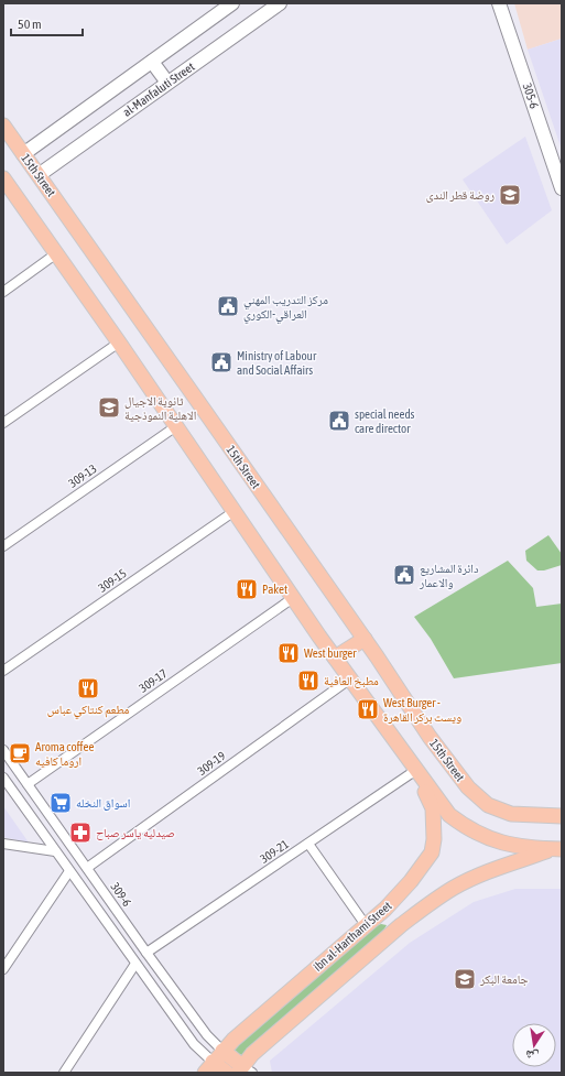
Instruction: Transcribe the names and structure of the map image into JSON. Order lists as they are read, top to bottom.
{
  "streets": {
    "main road": ["15th Street", "ibn al-Harthami Street"],
    "street": [
      "al-Manfaluti Street",
      "305-6",
      "309-13",
      "309-15",
      "309-17",
      "309-19",
      "309-21",
      "309-6"
    ]
  },
  "crossings": [
    ["al-Manfaluti Street", "15th Street"],
    ["309-17", "309-6"],
    ["309-19", "309-6"],
    ["309-21", "309-6"],
    ["309-21", "ibn al-Harthami Street"],
    ["309-6", "ibn al-Harthami Street"]
  ],
  "places": {
    "school or university": ["روضة قطر الندى", "ثانوية الاجيال الاهلية النموذجية", "جامعة البكر"],
    "public building": [
      "مركز التدريب المهني العراقي-الكوري",
      "Ministry of Labour and Social Affairs",
      "special needs care director",
      "دائرة المشاريع والاعمار"
    ],
    "restaurant": [
      "Paket",
      "West burger",
      "مطبخ العافية",
      "مطعم كنتاكي عباس",
      "West Burger - ويست بركر القاهرة"
    ],
    "cafe": ["Aroma coffee اروما كافيه"],
    "supermarket": ["اسواق النخله"],
    "pharmacy": ["صيدليه ياسر صباح"]
  },
  "scale_bar": "50 m",
  "north": "bottom"
}
